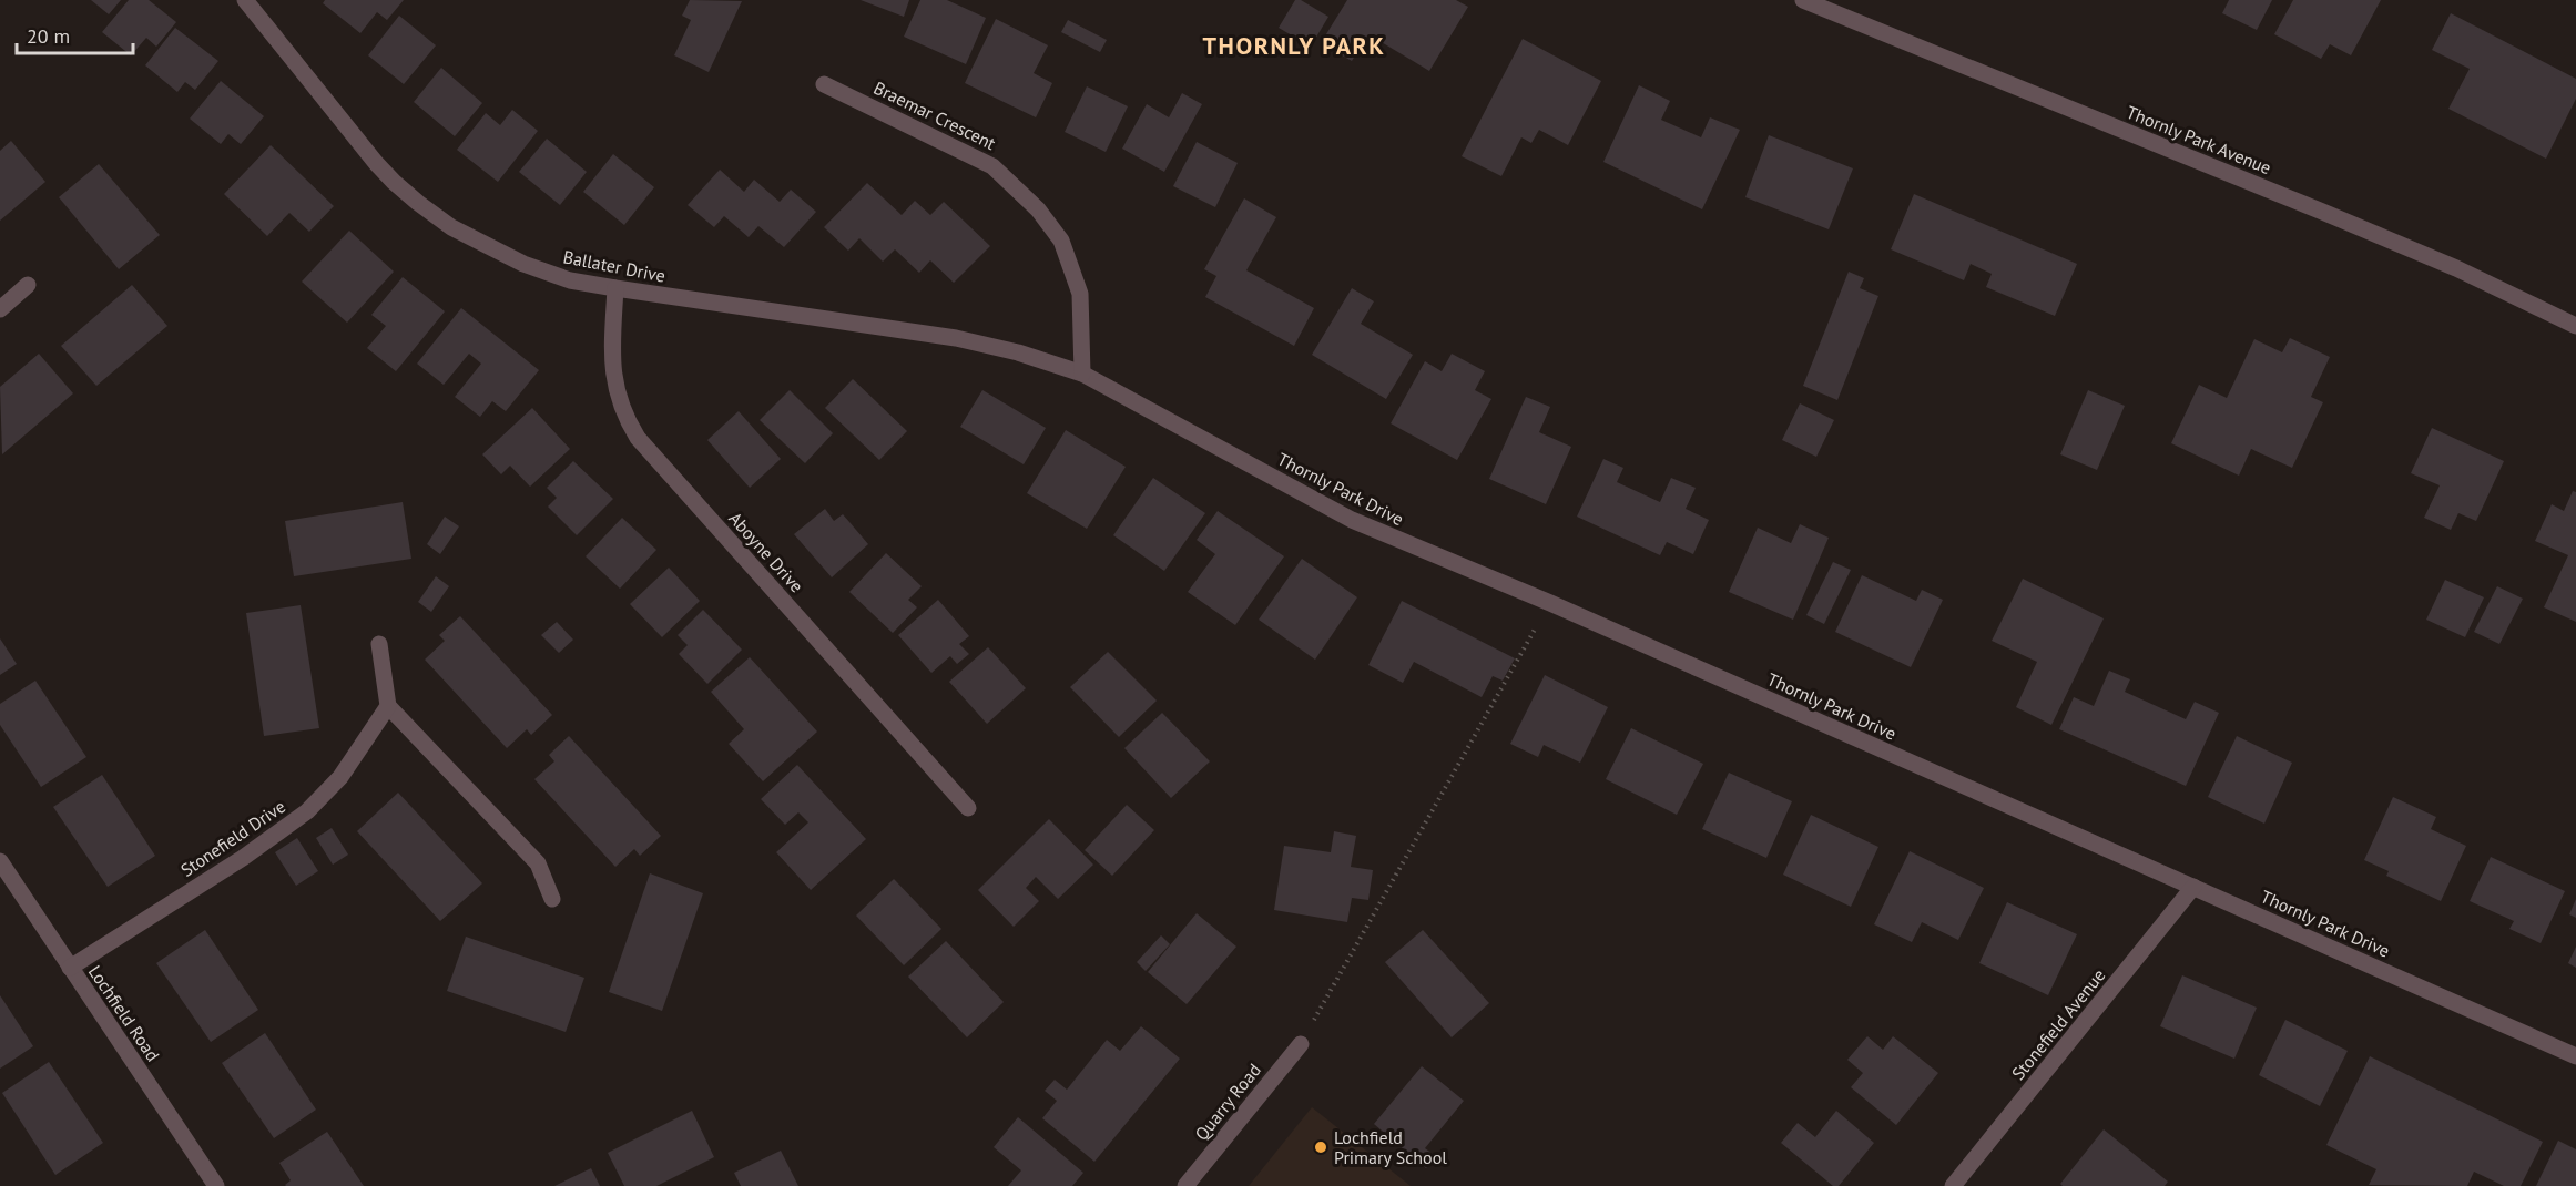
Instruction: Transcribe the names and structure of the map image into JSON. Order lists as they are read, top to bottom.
{
  "streets": {
    "street": [
      "Braemar Crescent",
      "Thornly Park Avenue",
      "Ballater Drive",
      "Thornly Park Drive",
      "Aboyne Drive",
      "Stonefield Drive",
      "Lochfield Road",
      "Stonefield Avenue",
      "Quarry Road"
    ]
  },
  "crossings": [
    ["Braemar Crescent", "Ballater Drive"],
    ["Braemar Crescent", "Thornly Park Drive"],
    ["Ballater Drive", "Thornly Park Drive"],
    ["Ballater Drive", "Aboyne Drive"],
    ["Thornly Park Drive", "Stonefield Avenue"],
    ["Stonefield Drive", "Lochfield Road"]
  ],
  "districts": ["THORNLY PARK"],
  "places": ["Lochfield Primary School"],
  "scale_bar": "20 m"
}
